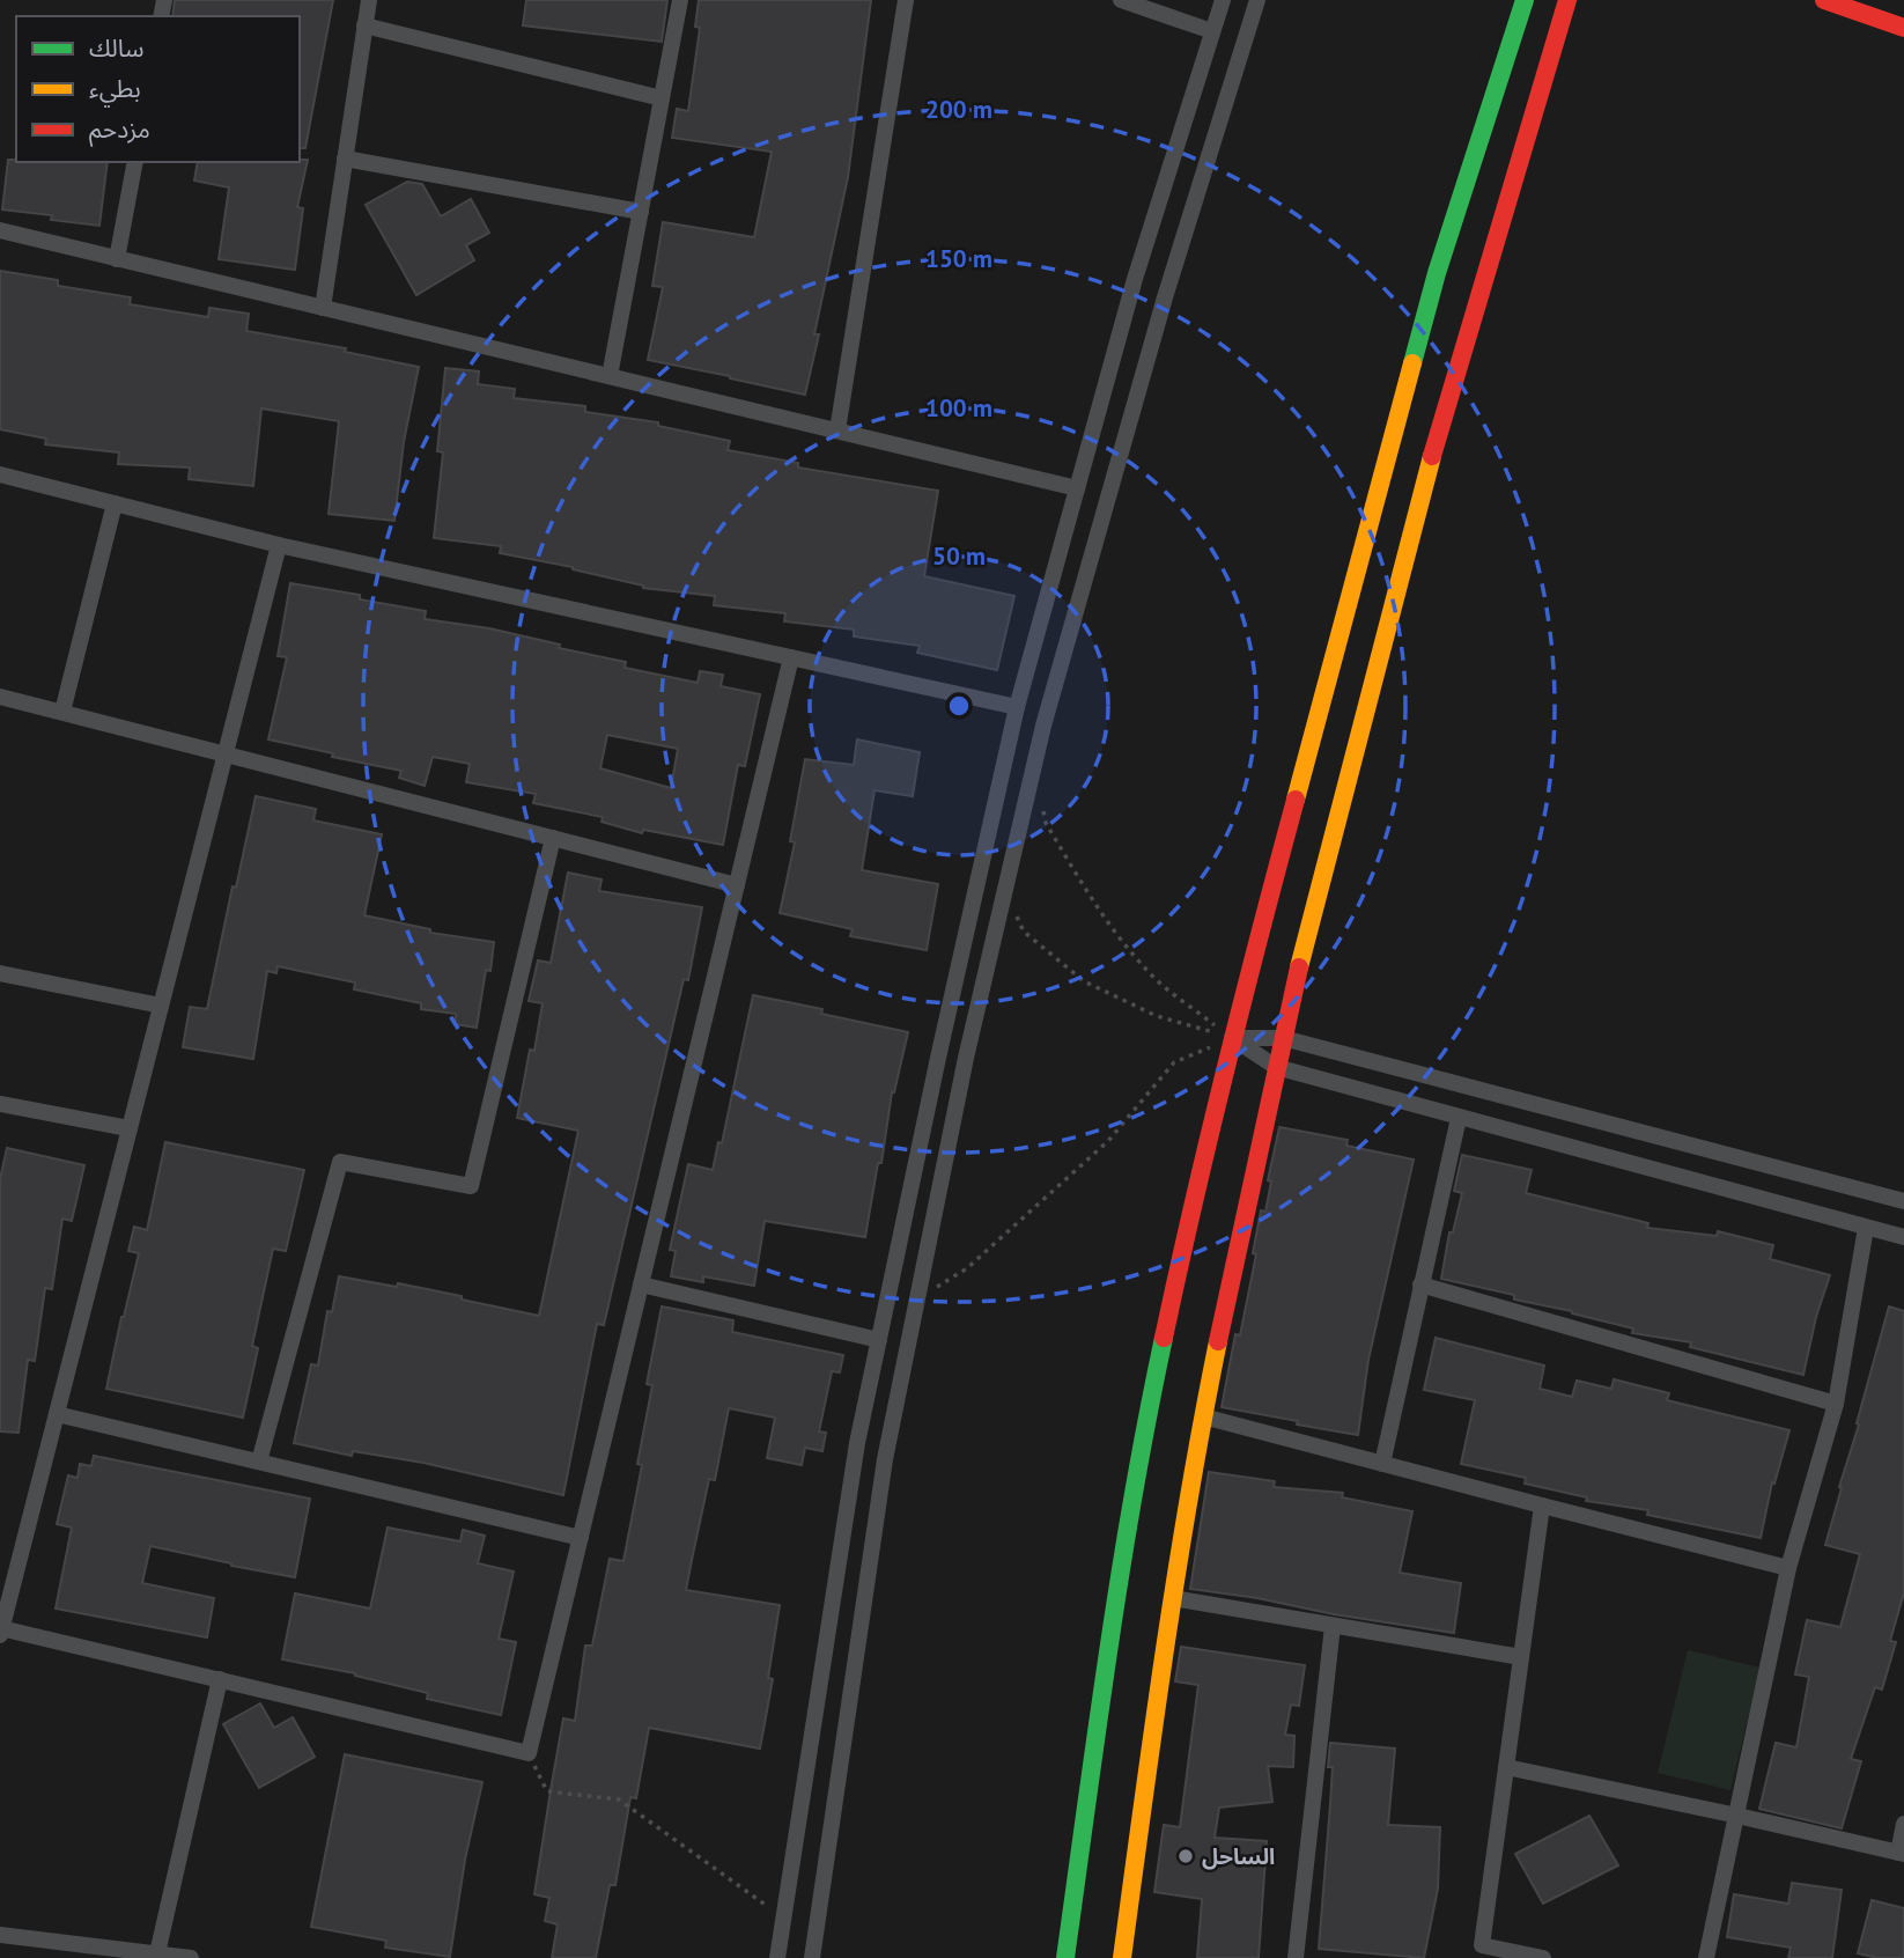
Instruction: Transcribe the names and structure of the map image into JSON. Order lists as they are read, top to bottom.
{
  "places": ["الساحل"],
  "legend": ["سالك", "بطيء", "مزدحم"],
  "rings": [
    "200 m",
    "150 m",
    "100 m",
    "50 m"
  ]
}
